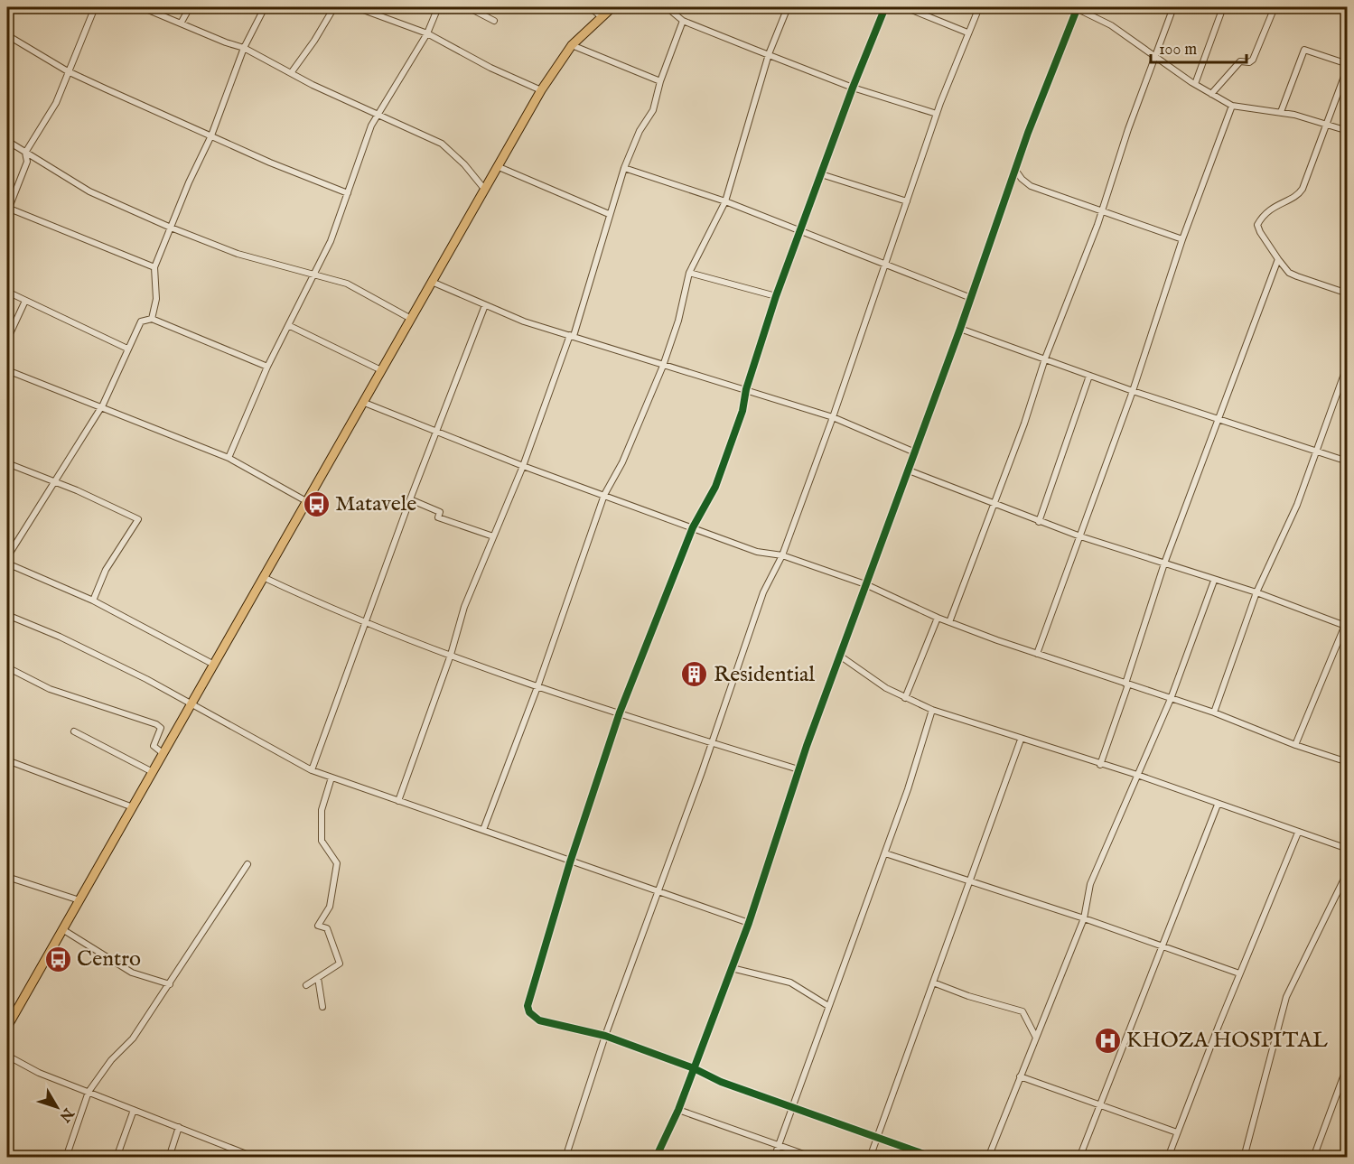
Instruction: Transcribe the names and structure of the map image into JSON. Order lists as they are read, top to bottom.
{
  "places": {
    "bus stop": ["Matavele", "Centro"],
    "building": ["Residential"],
    "hospital": ["KHOZA HOSPITAL"]
  },
  "scale_bar": "100 m",
  "north": "bottom right"
}
